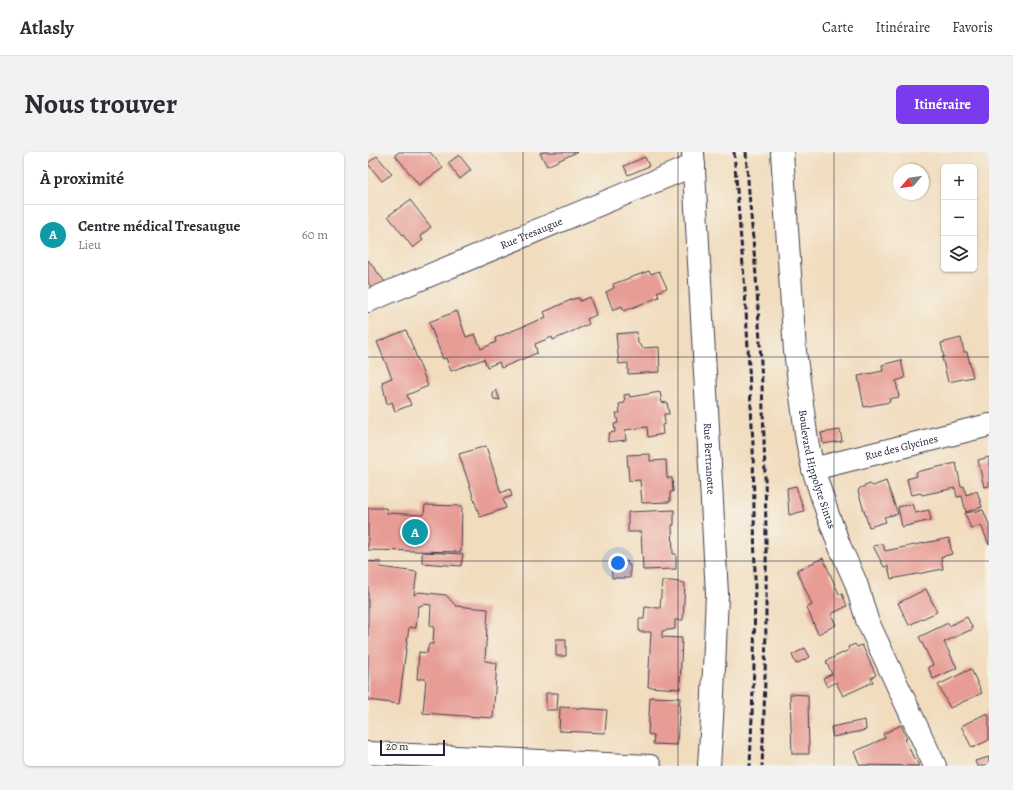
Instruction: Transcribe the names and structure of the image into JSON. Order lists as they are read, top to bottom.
{
  "streets": {
    "street": [
      "Rue Tresaugue",
      "Rue des Glycines",
      "Rue Bertranotte",
      "Boulevard Hippolyte Sintas"
    ]
  },
  "crossings": [
    ["Rue Tresaugue", "Rue Bertranotte"],
    ["Rue des Glycines", "Boulevard Hippolyte Sintas"]
  ],
  "scale_bar": "20 m",
  "north": "bottom left",
  "page": {
    "header": "Atlasly",
    "nav": ["Carte", "Itinéraire", "Favoris"],
    "title": "Nous trouver",
    "buttons": "Itinéraire",
    "heading": "À proximité",
    "map_buttons": ["+", "−"],
    "list": [
      {
        "mark": "A",
        "name": "Centre médical Tresaugue",
        "note": "Lieu",
        "value": "60 m"
      }
    ],
    "pins": "A",
    "scale": "20 m"
  }
}
